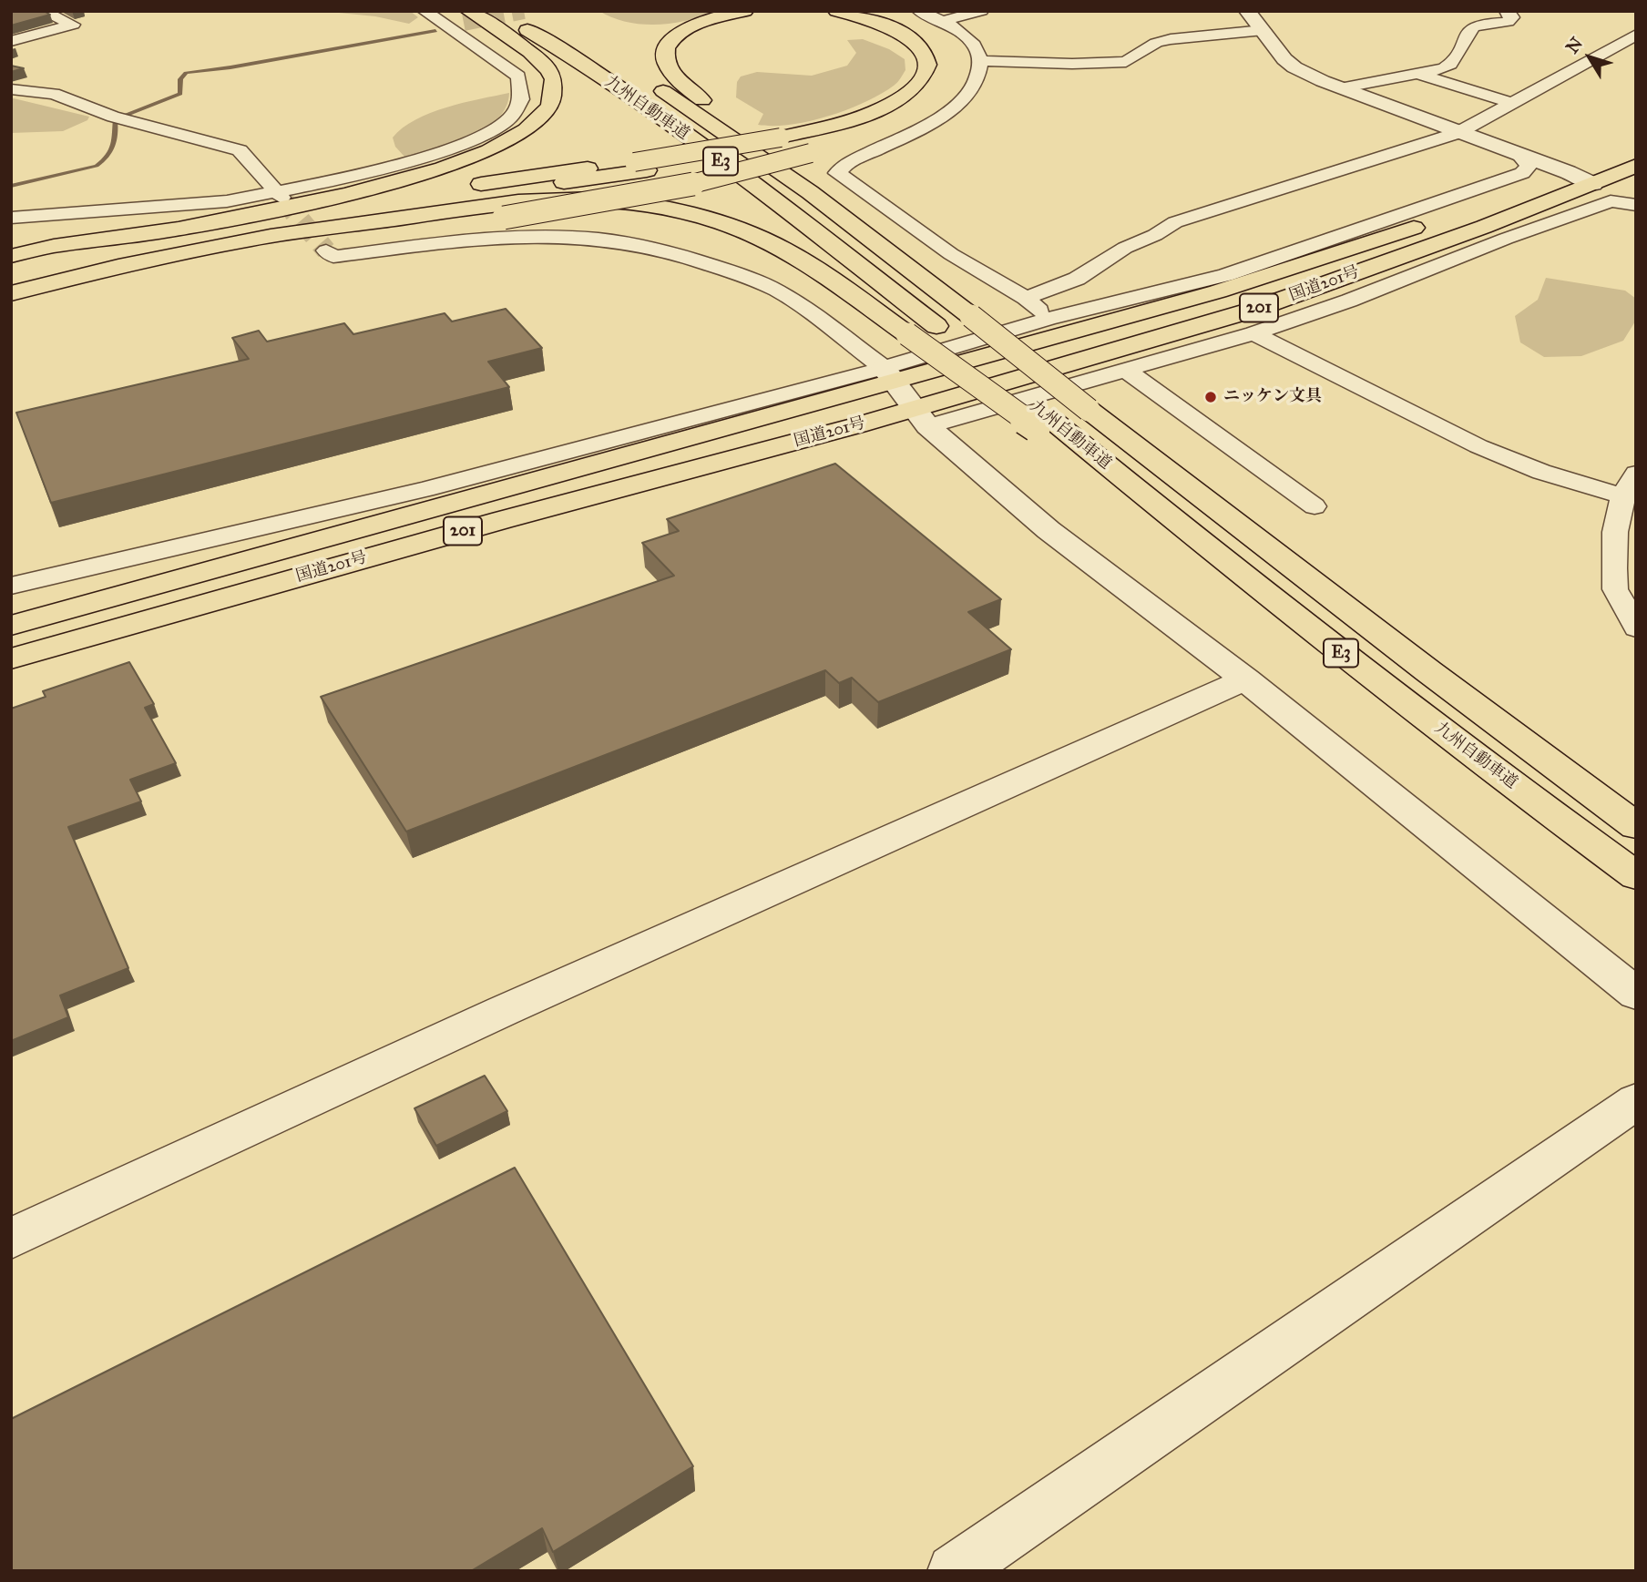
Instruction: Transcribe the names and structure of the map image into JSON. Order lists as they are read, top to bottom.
{
  "streets": {
    "highway": [
      "九州自動車道",
      "E3",
      "国道201号",
      "201"
    ]
  },
  "places": ["ニッケン文具"],
  "north": "top left"
}
